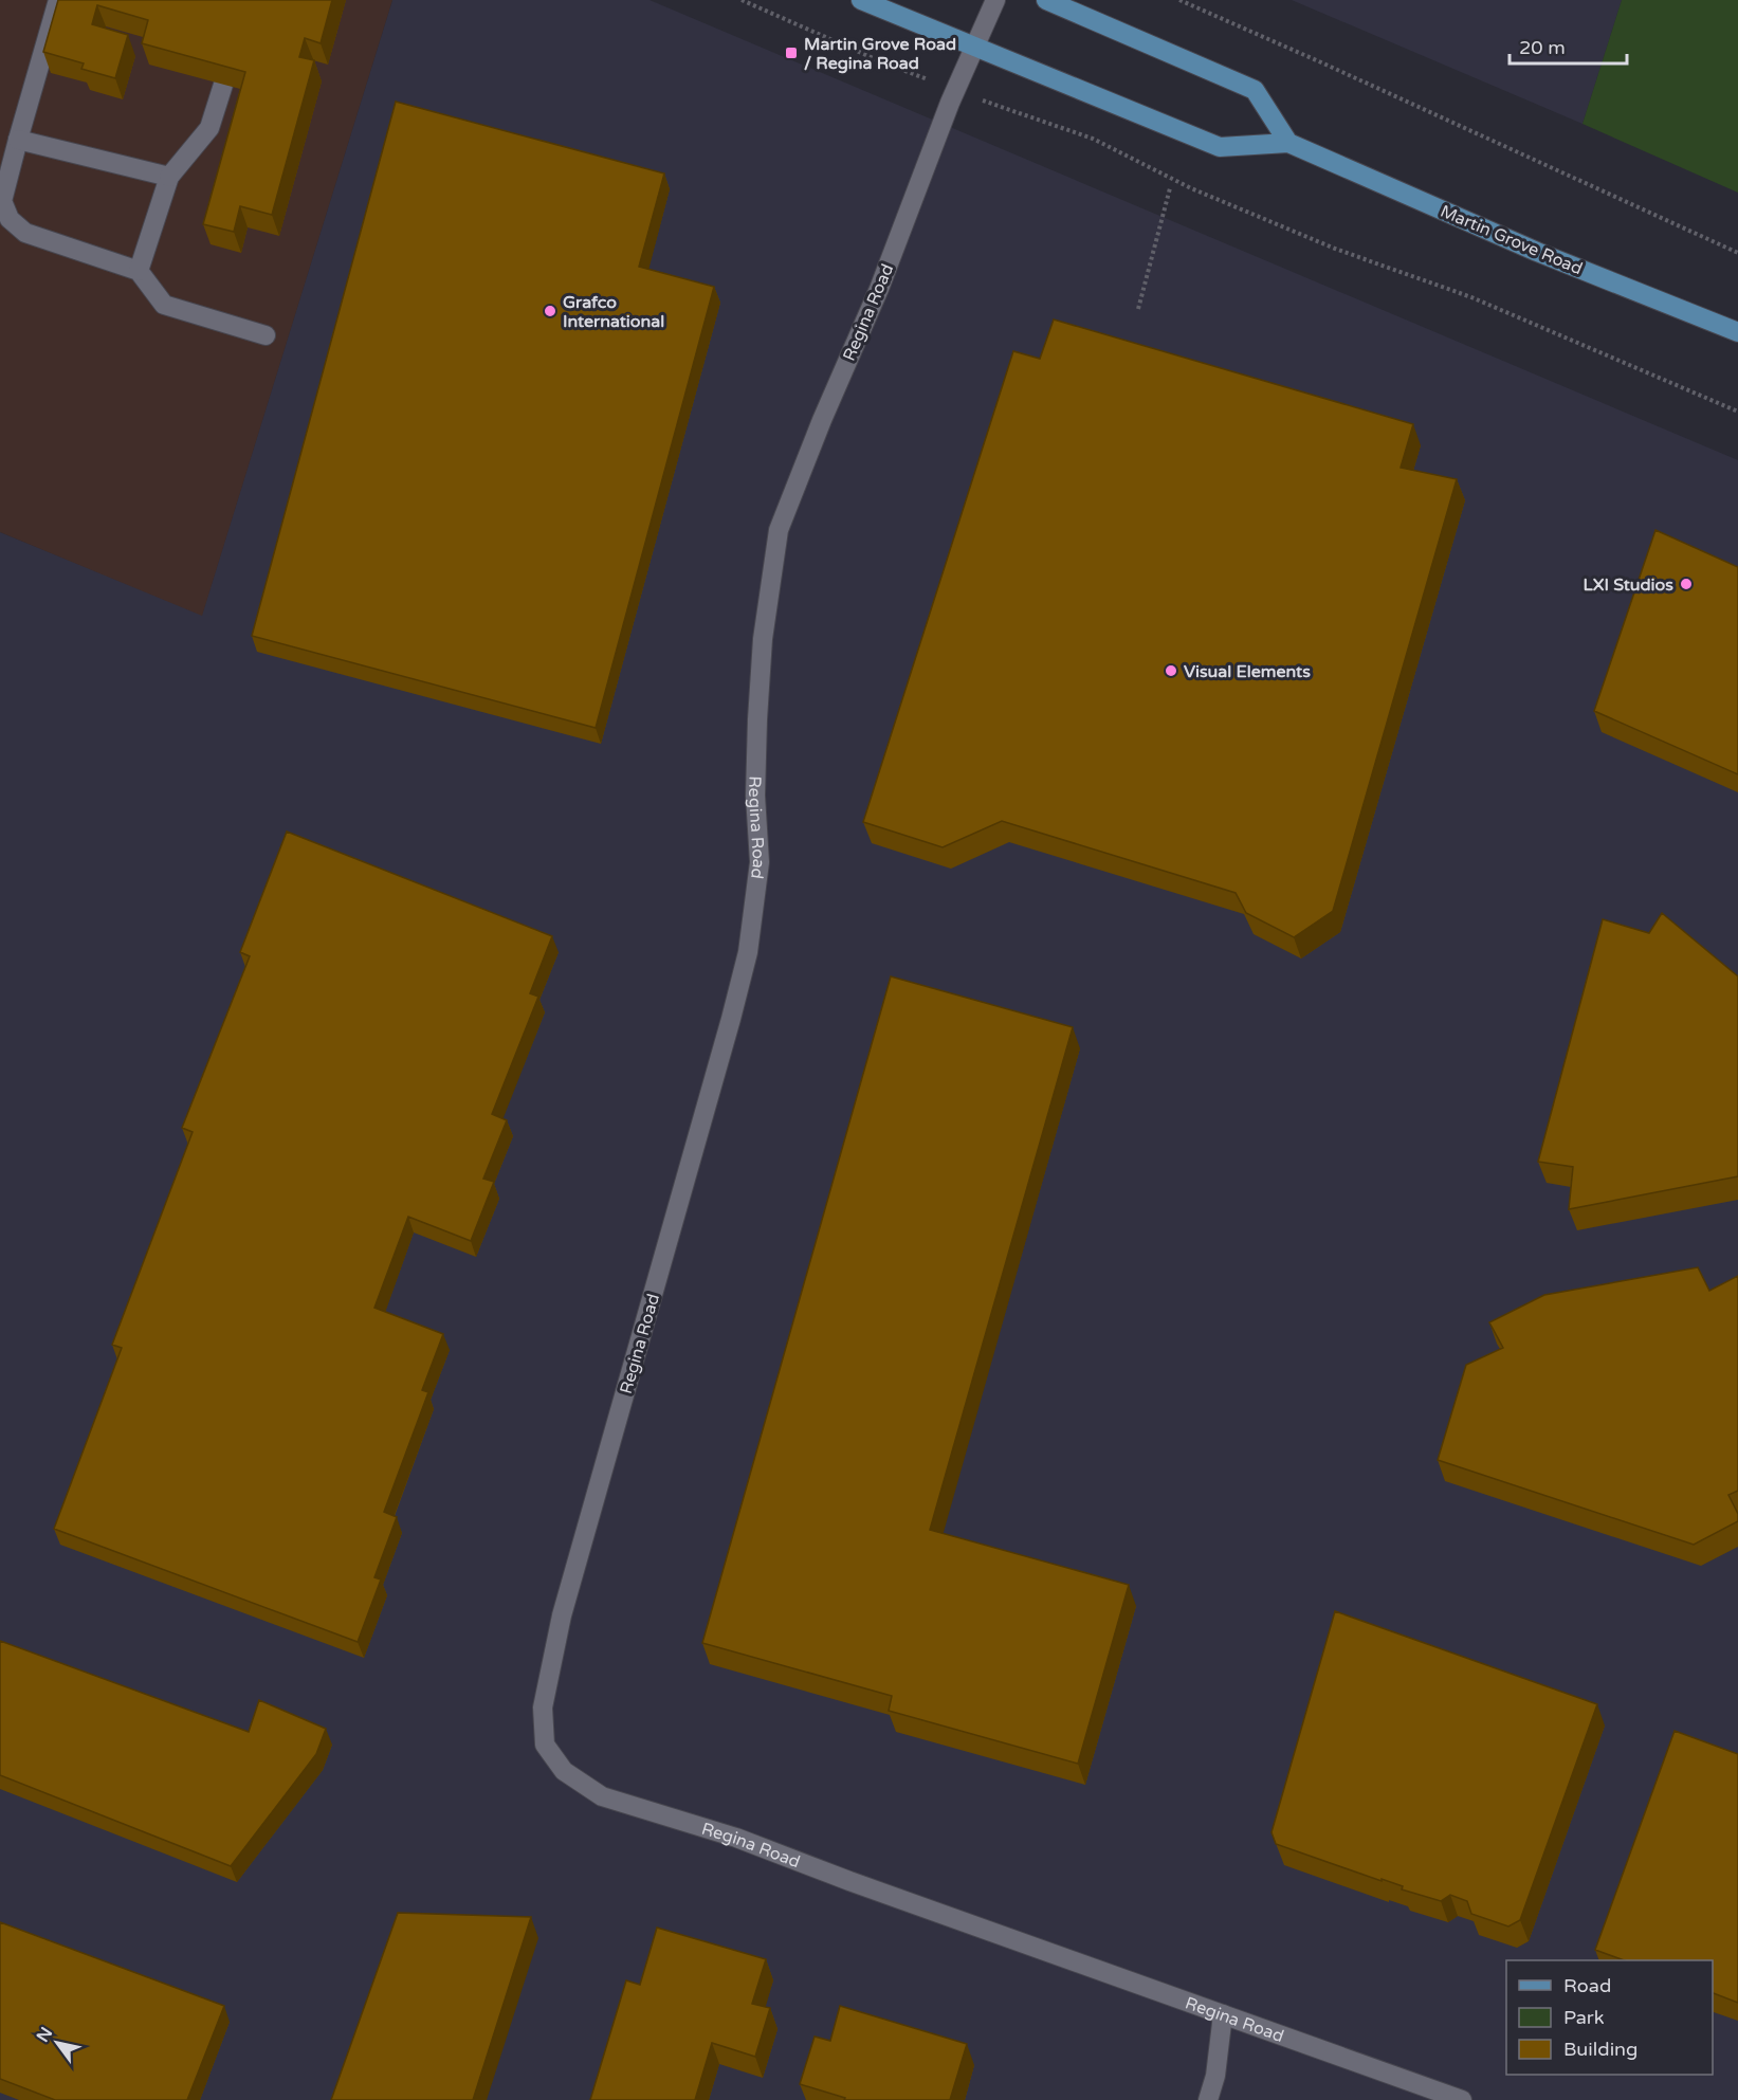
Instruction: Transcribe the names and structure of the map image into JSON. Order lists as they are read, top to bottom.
{
  "streets": {
    "main road": ["Martin Grove Road"],
    "street": ["Regina Road"]
  },
  "crossings": [
    ["Martin Grove Road", "Regina Road"]
  ],
  "places": {
    "transit": ["Martin Grove Road / Regina Road"],
    "other": ["Grafco International", "LXI Studios", "Visual Elements"]
  },
  "legend": ["Road", "Park", "Building"],
  "scale_bar": "20 m",
  "north": "top left"
}
